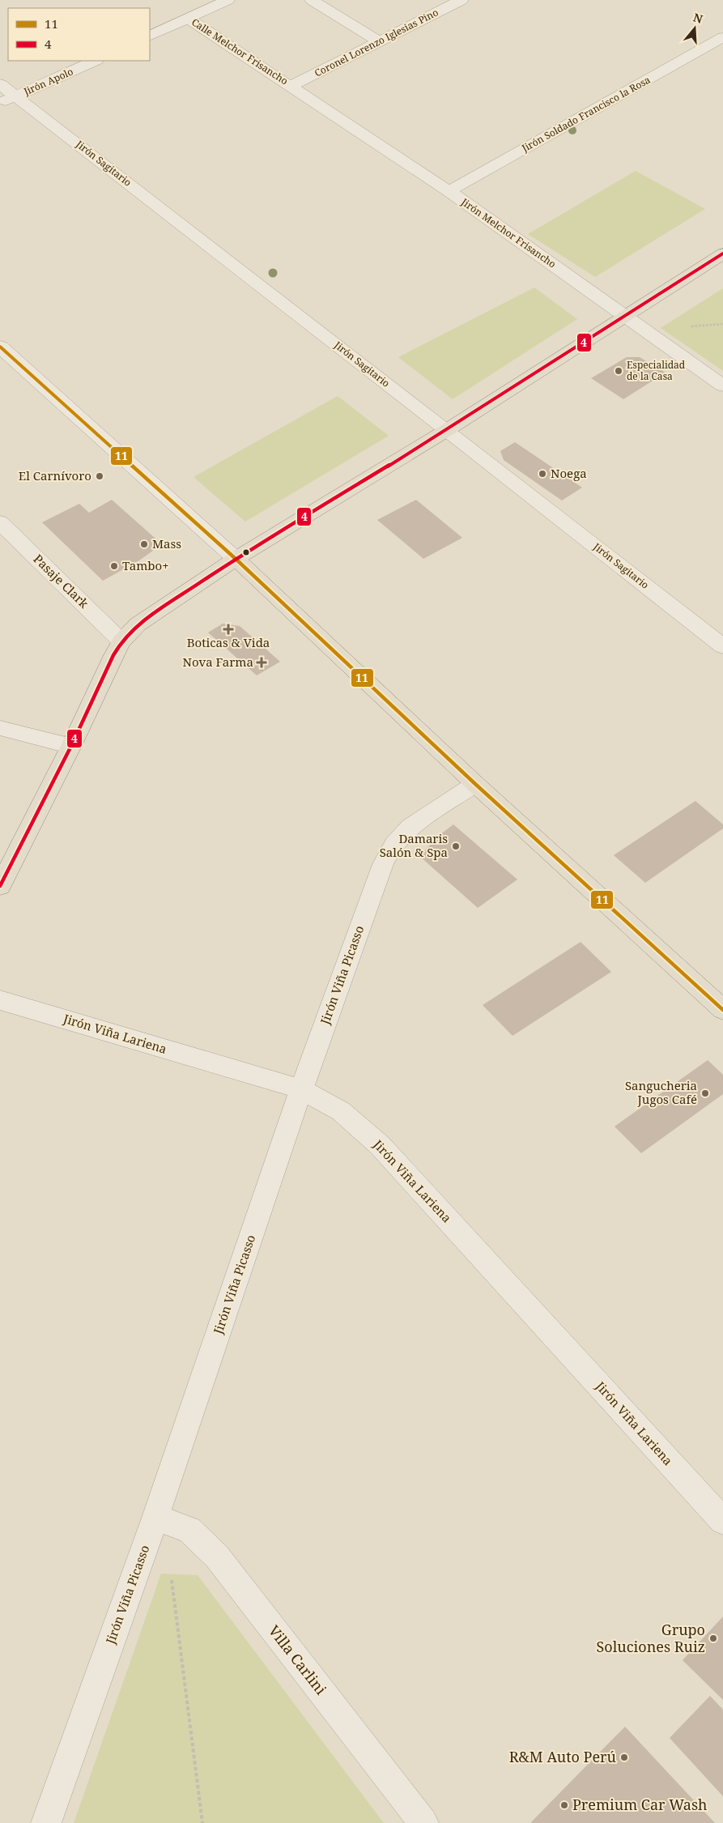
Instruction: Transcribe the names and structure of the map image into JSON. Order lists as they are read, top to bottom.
{
  "streets": {
    "street": [
      "Coronel Lorenzo Iglesias Pino",
      "Calle Melchor Frisancho",
      "Jirón Apolo",
      "Jirón Soldado Francisco la Rosa",
      "Jirón Sagitario",
      "Jirón Melchor Frisancho",
      "Pasaje Clark",
      "Jirón Viña Picasso",
      "Jirón Viña Lariena",
      "Villa Carlini"
    ]
  },
  "crossings": [
    ["Coronel Lorenzo Iglesias Pino", "Calle Melchor Frisancho"],
    ["Coronel Lorenzo Iglesias Pino", "Jirón Melchor Frisancho"],
    ["Calle Melchor Frisancho", "Jirón Melchor Frisancho"],
    ["Jirón Apolo", "Jirón Sagitario"],
    ["Jirón Soldado Francisco la Rosa", "Jirón Melchor Frisancho"],
    ["Jirón Viña Picasso", "Jirón Viña Lariena"],
    ["Jirón Viña Picasso", "Villa Carlini"]
  ],
  "places": {
    "other": [
      "Especialidad de la Casa",
      "Noega",
      "El Carnívoro",
      "Mass",
      "Tambo+",
      "Damaris Salón & Spa",
      "Sangucheria Jugos Café",
      "Grupo Soluciones Ruiz",
      "R&M Auto Perú",
      "Premium Car Wash"
    ],
    "health": ["Boticas & Vida", "Nova Farma"]
  },
  "lines": ["transit line 4", "transit line 11"],
  "legend": ["11", "4"],
  "north": "top"
}
